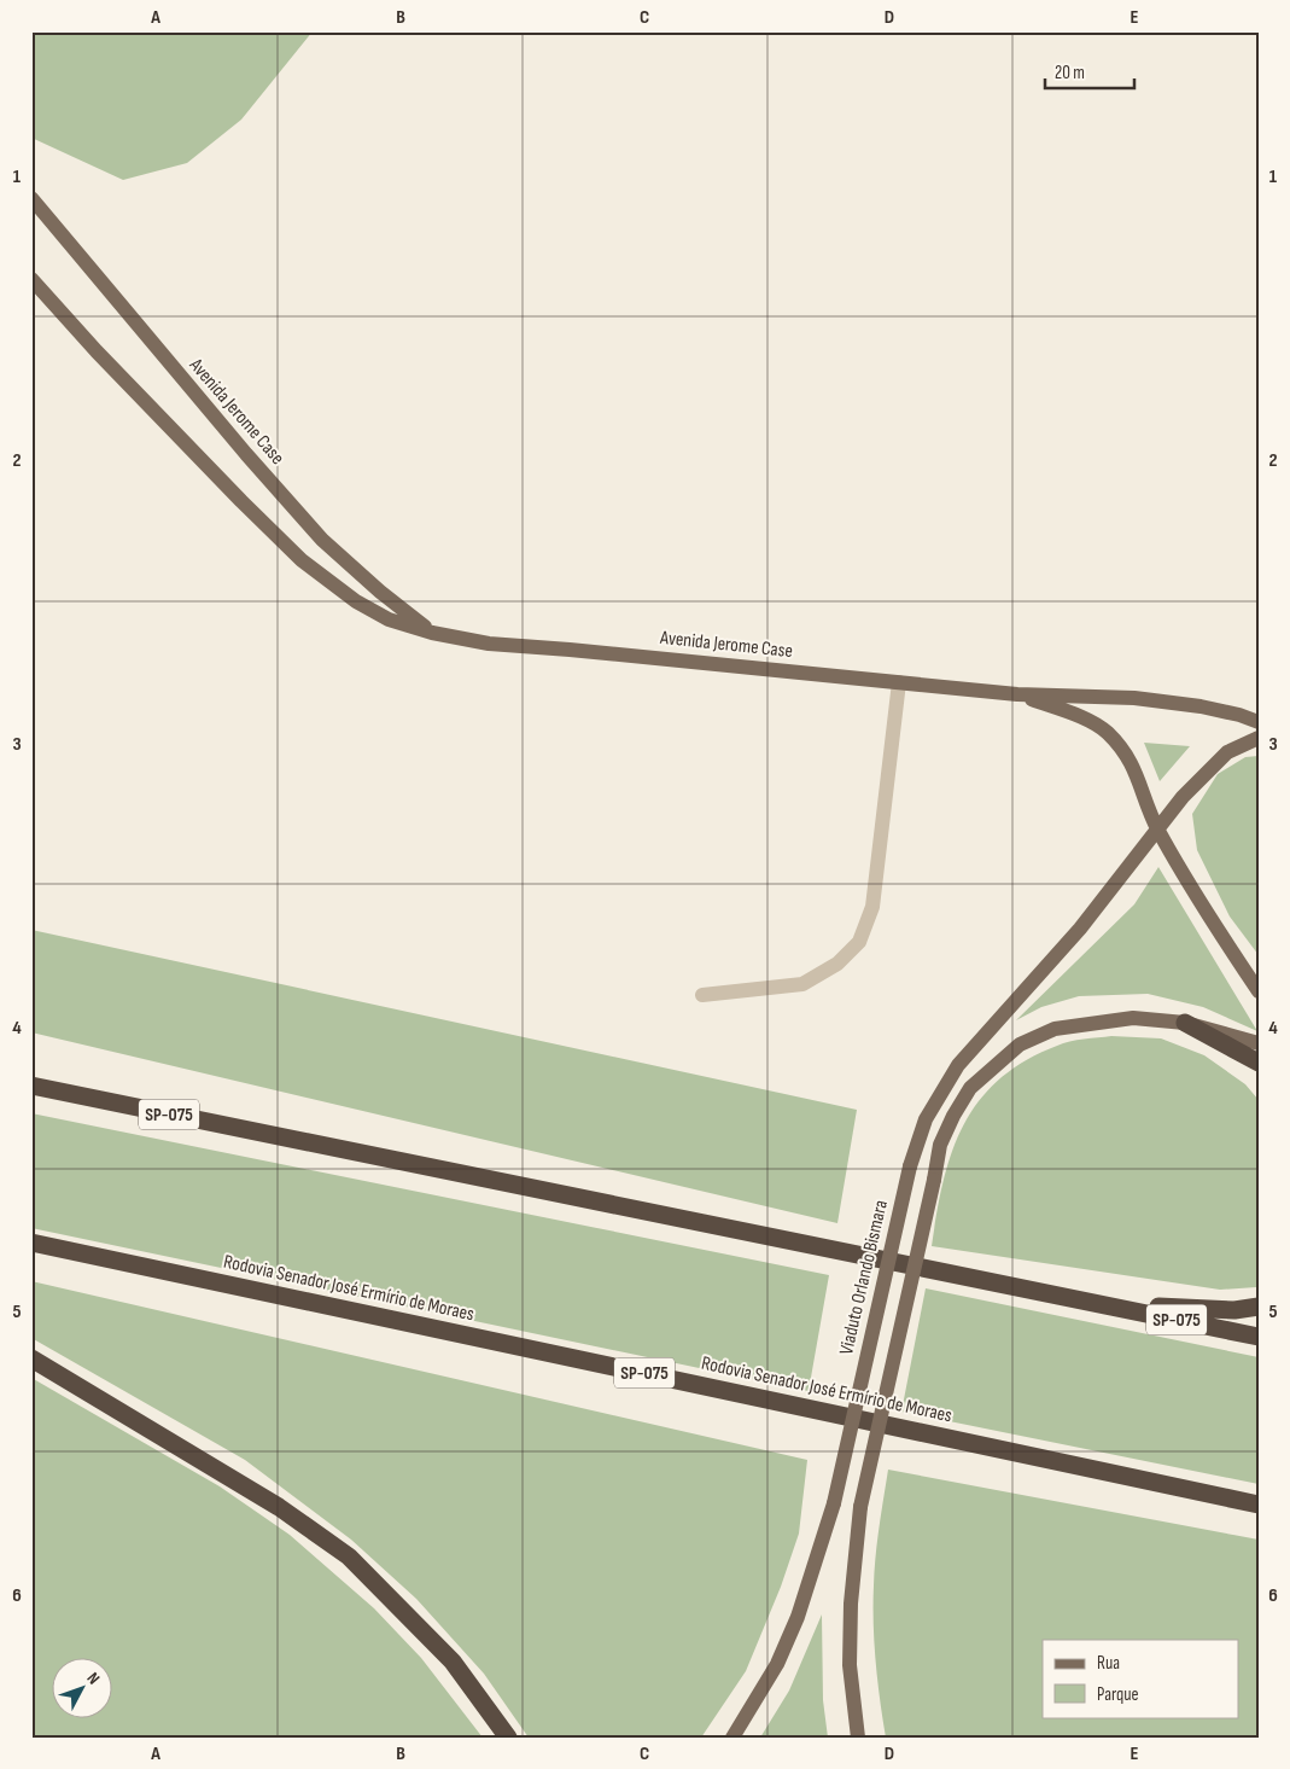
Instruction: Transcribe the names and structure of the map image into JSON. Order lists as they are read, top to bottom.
{
  "streets": {
    "highway": ["SP-075", "Rodovia Senador José Ermírio de Moraes"],
    "main road": ["Avenida Jerome Case", "Viaduto Orlando Bismara"]
  },
  "crossings": [
    ["Avenida Jerome Case", "Viaduto Orlando Bismara"]
  ],
  "legend": ["Rua", "Parque"],
  "scale_bar": "20 m",
  "north": "top right",
  "grid": {
    "columns": [
      "A",
      "B",
      "C",
      "D",
      "E"
    ],
    "rows": [
      "1",
      "2",
      "3",
      "4",
      "5",
      "6"
    ]
  }
}
